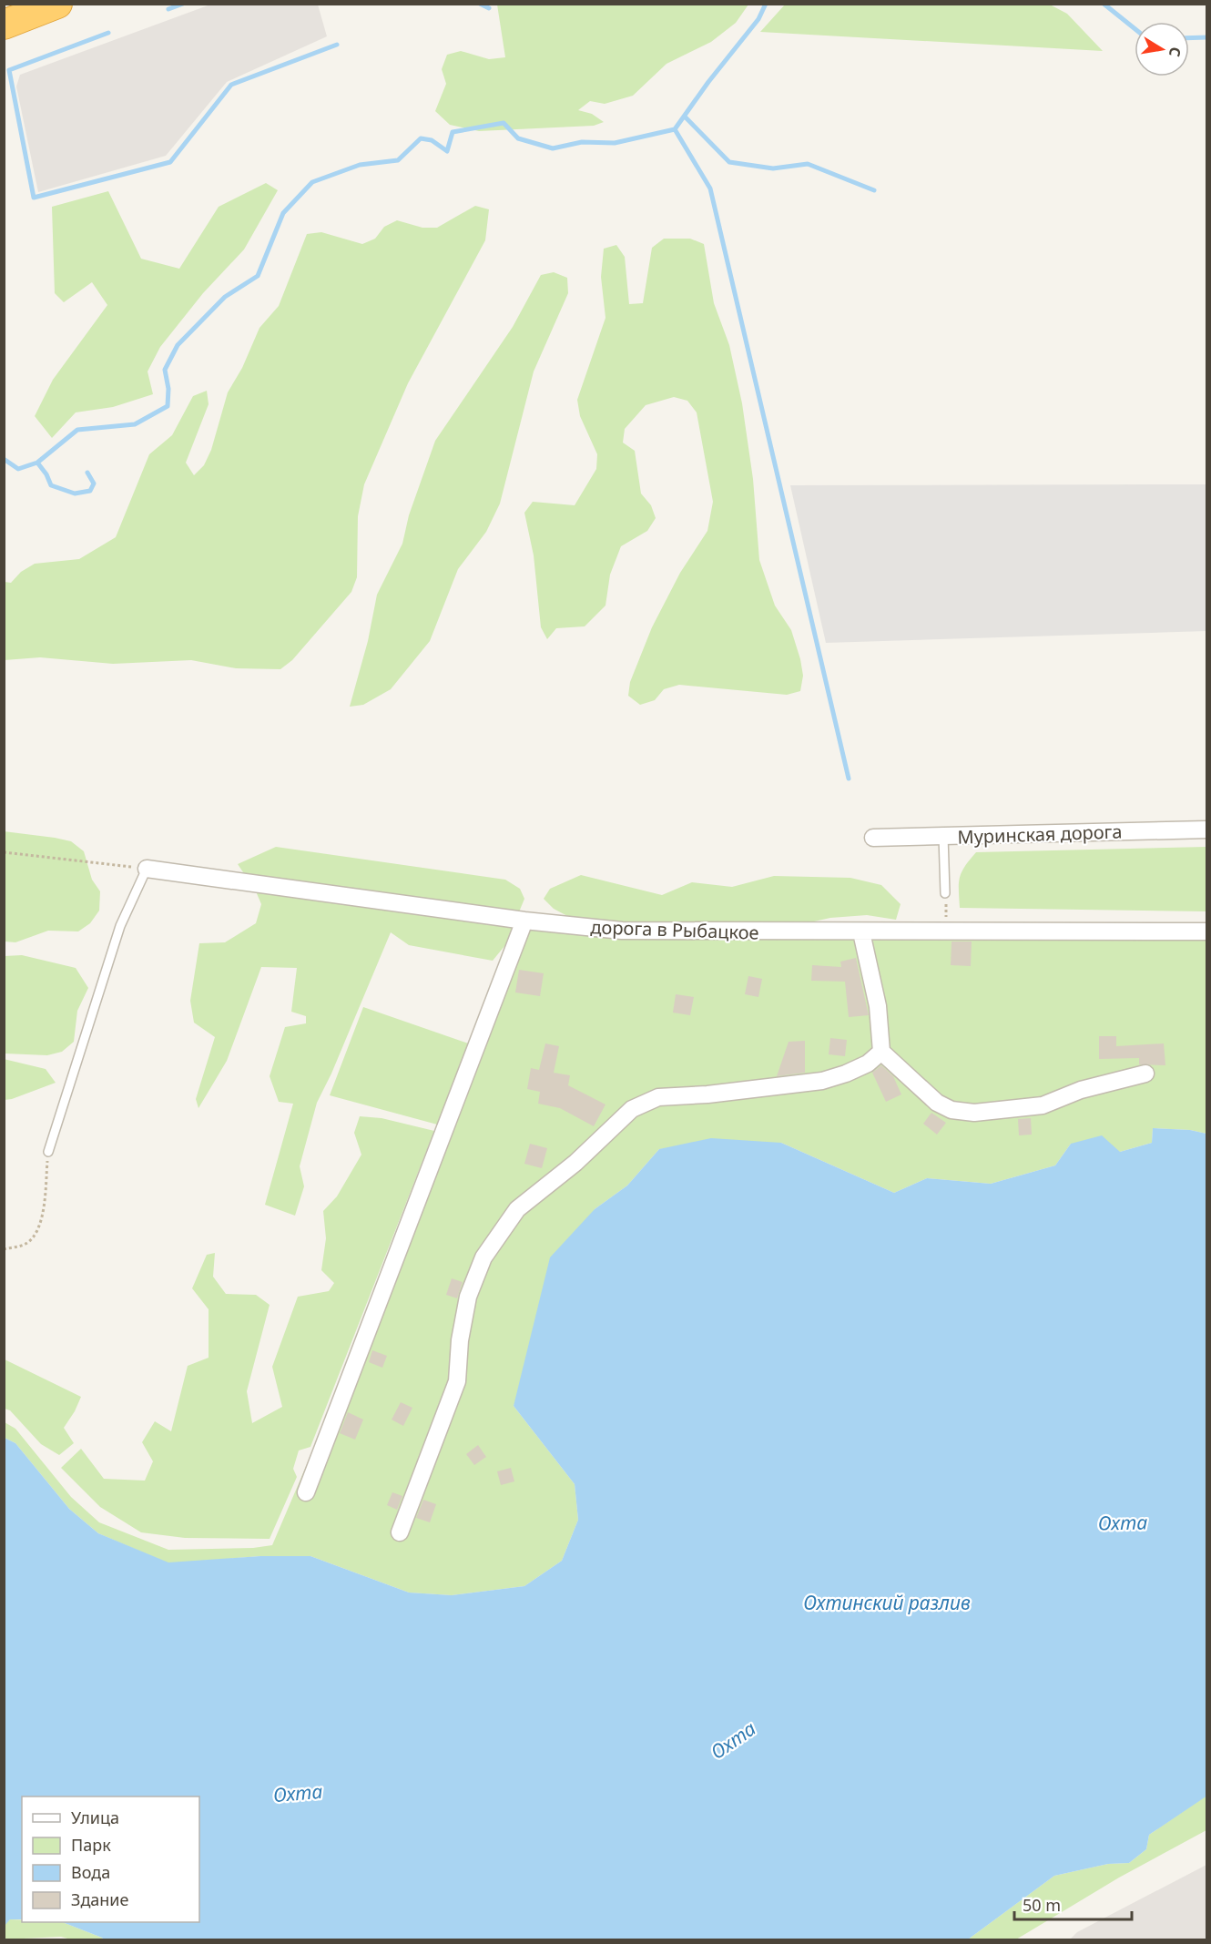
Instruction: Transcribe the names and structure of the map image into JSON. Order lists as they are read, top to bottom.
{
  "streets": {
    "street": ["Муринская дорога", "дорога в Рыбацкое"]
  },
  "water": ["Охта", "Охтинский разлив"],
  "legend": [
    "Улица",
    "Парк",
    "Вода",
    "Здание"
  ],
  "scale_bar": "50 m",
  "north": "right"
}
